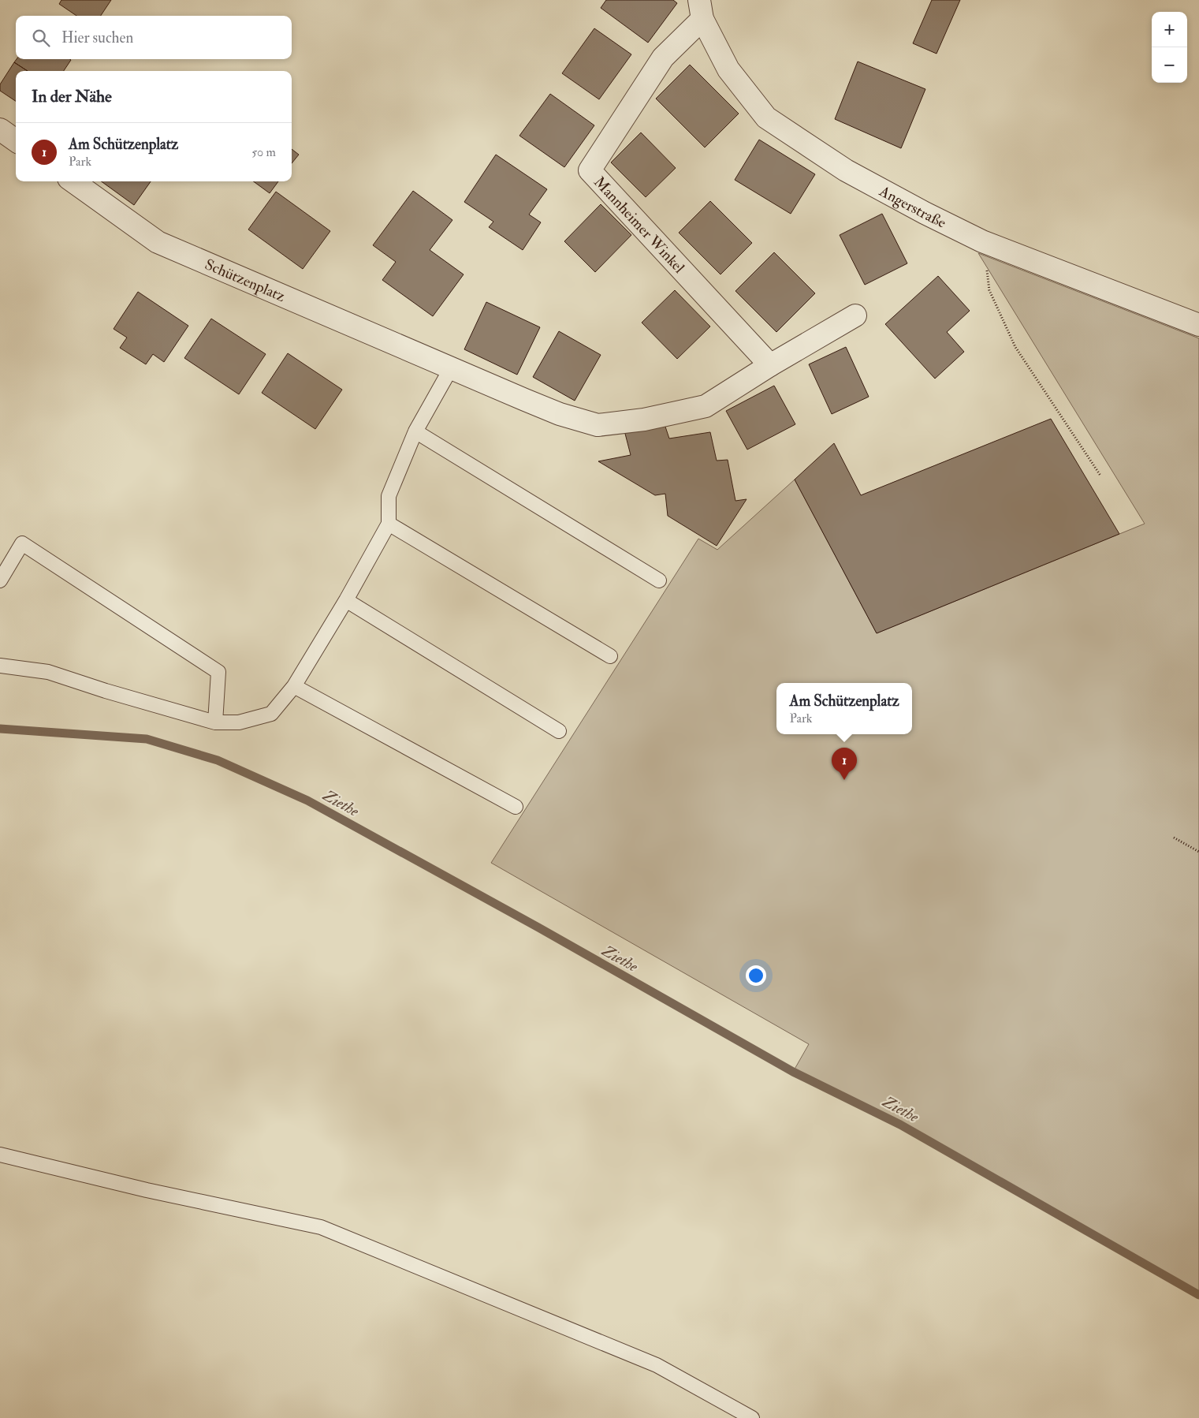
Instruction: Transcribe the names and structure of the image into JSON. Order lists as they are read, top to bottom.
{
  "streets": {
    "street": ["Angerstraße", "Mannheimer Winkel", "Schützenplatz"]
  },
  "crossings": [
    ["Angerstraße", "Mannheimer Winkel"]
  ],
  "water": ["Ziethe"],
  "page": {
    "map_buttons": ["+", "−"],
    "search": "Hier suchen",
    "heading": "In der Nähe",
    "list": [
      {
        "mark": "1",
        "name": "Am Schützenplatz",
        "note": "Park",
        "value": "50 m"
      }
    ],
    "popup": ["Am Schützenplatz", "Park"],
    "pins": "1"
  }
}
